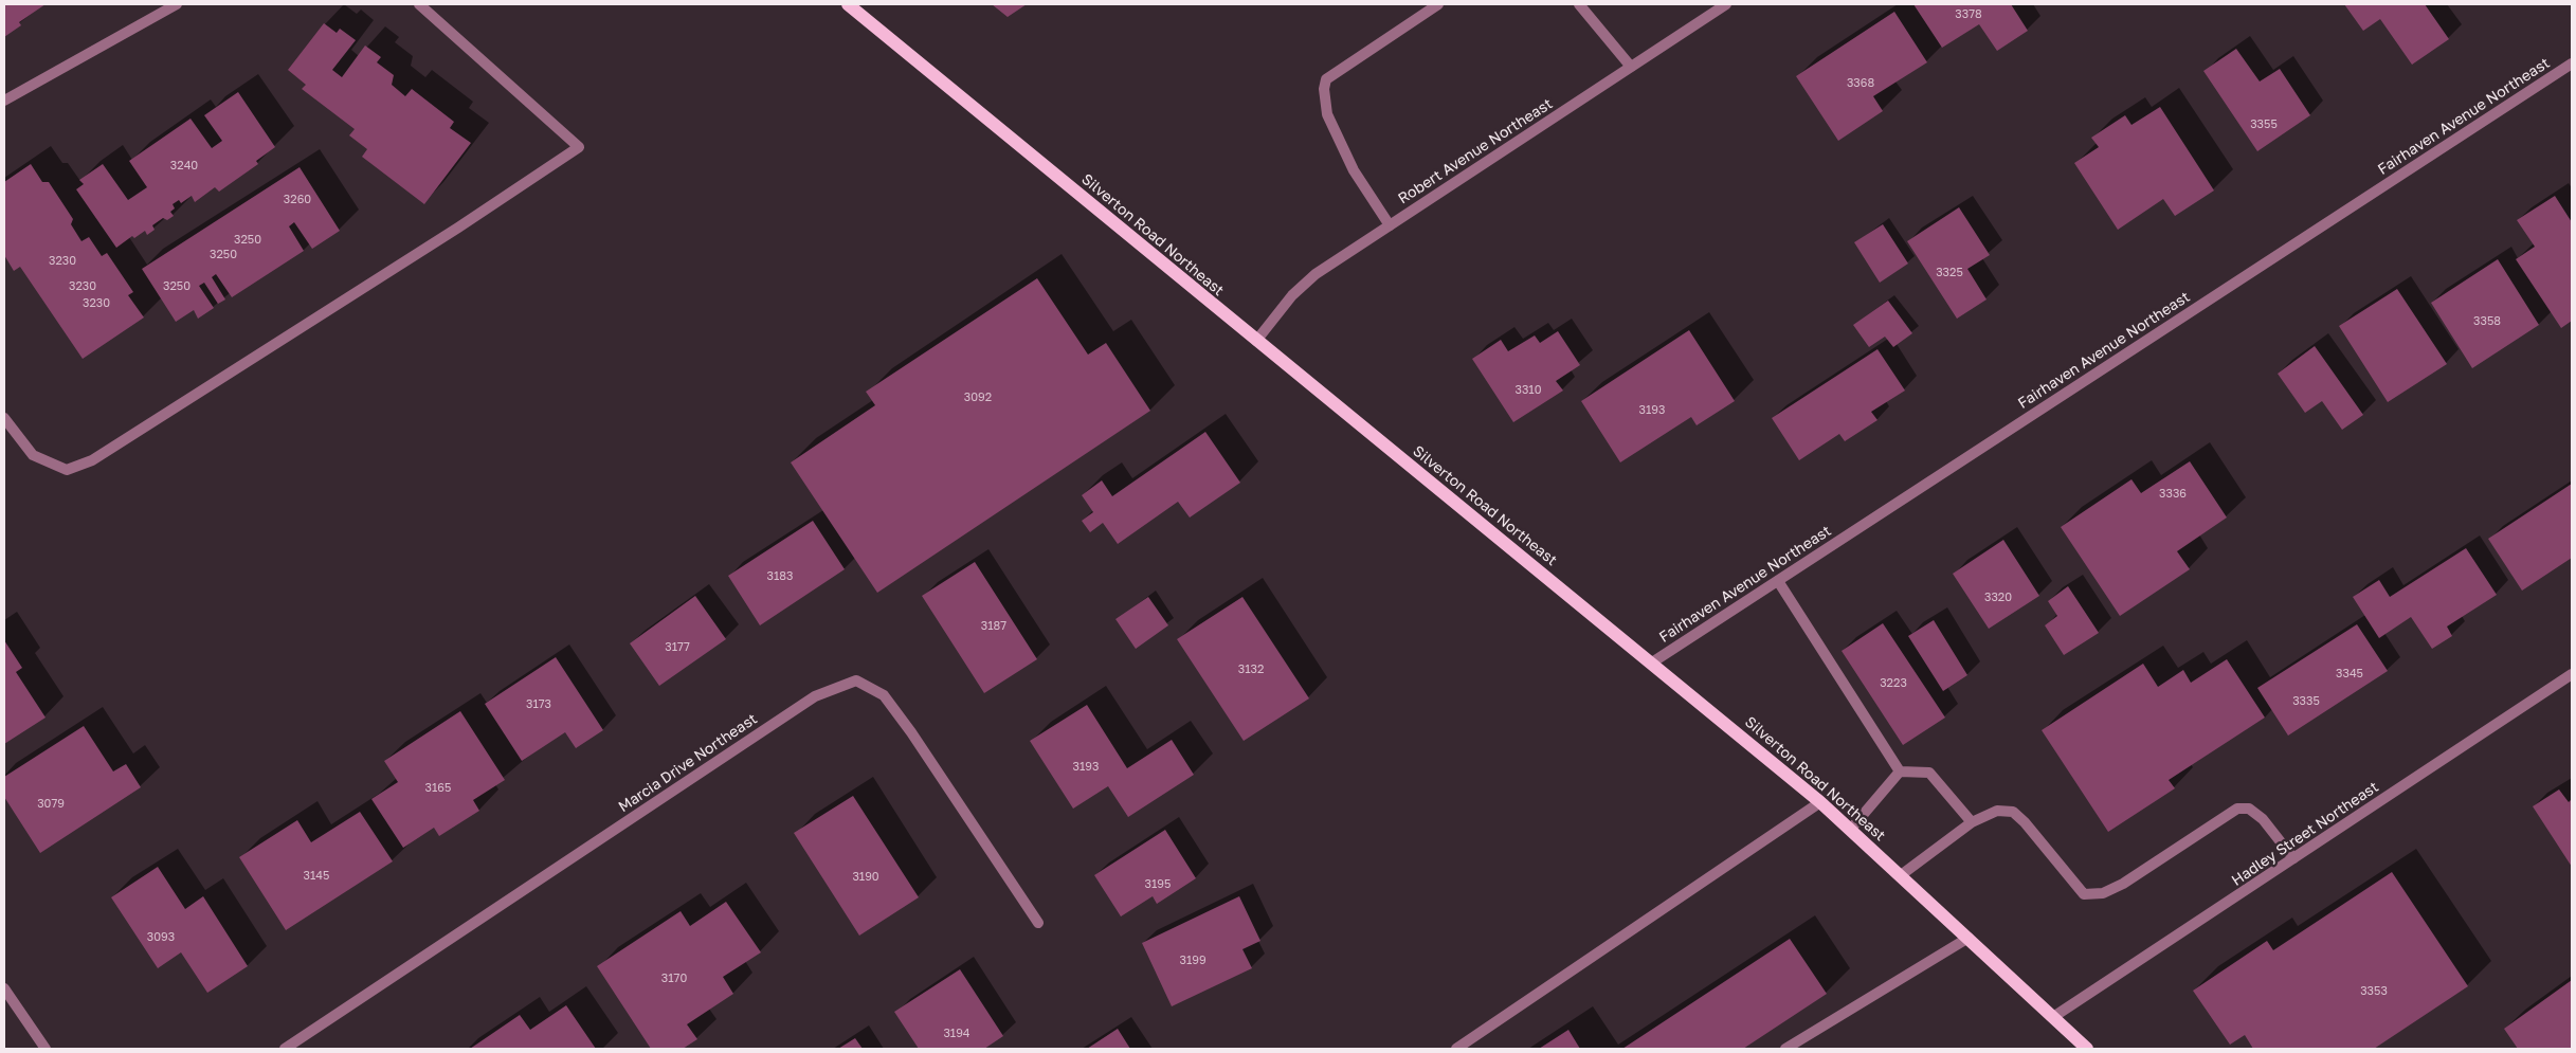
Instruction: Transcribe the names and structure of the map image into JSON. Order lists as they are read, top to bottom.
{
  "streets": {
    "main road": ["Silverton Road Northeast"],
    "street": [
      "Fairhaven Avenue Northeast",
      "Robert Avenue Northeast",
      "Marcia Drive Northeast",
      "Hadley Street Northeast"
    ]
  },
  "crossings": [
    ["Fairhaven Avenue Northeast", "Silverton Road Northeast"],
    ["Robert Avenue Northeast", "Silverton Road Northeast"],
    ["Silverton Road Northeast", "Hadley Street Northeast"]
  ],
  "house_numbers": [
    "3378",
    "3368",
    "3355",
    "3240",
    "3260",
    "3250",
    "3250",
    "3230",
    "3325",
    "3230",
    "3250",
    "3230",
    "3358",
    "3310",
    "3092",
    "3193",
    "3336",
    "3183",
    "3320",
    "3187",
    "3177",
    "3132",
    "3345",
    "3223",
    "3335",
    "3173",
    "3193",
    "3165",
    "3079",
    "3145",
    "3190",
    "3195",
    "3093",
    "3199",
    "3170",
    "3353",
    "3194"
  ]
}
